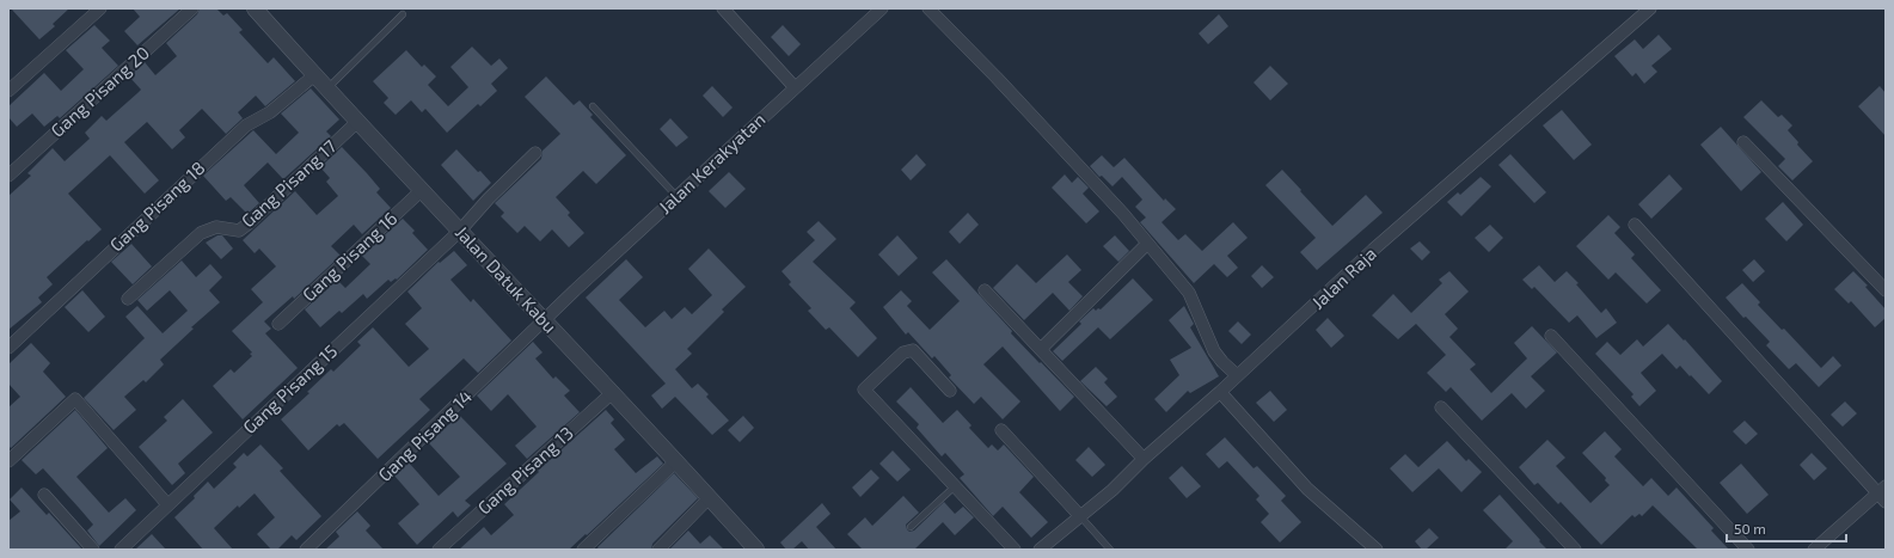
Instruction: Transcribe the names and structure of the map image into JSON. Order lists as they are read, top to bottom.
{
  "streets": {
    "street": [
      "Gang Pisang 20",
      "Jalan Kerakyatan",
      "Gang Pisang 17",
      "Gang Pisang 18",
      "Gang Pisang 16",
      "Jalan Raja",
      "Jalan Datuk Kabu",
      "Gang Pisang 15",
      "Gang Pisang 14",
      "Gang Pisang 13"
    ]
  },
  "crossings": [
    ["Jalan Kerakyatan", "Jalan Datuk Kabu"],
    ["Jalan Kerakyatan", "Gang Pisang 14"],
    ["Gang Pisang 17", "Jalan Datuk Kabu"],
    ["Gang Pisang 18", "Jalan Datuk Kabu"],
    ["Gang Pisang 16", "Jalan Datuk Kabu"],
    ["Jalan Datuk Kabu", "Gang Pisang 15"],
    ["Jalan Datuk Kabu", "Gang Pisang 14"],
    ["Jalan Datuk Kabu", "Gang Pisang 13"]
  ],
  "scale_bar": "50 m"
}
